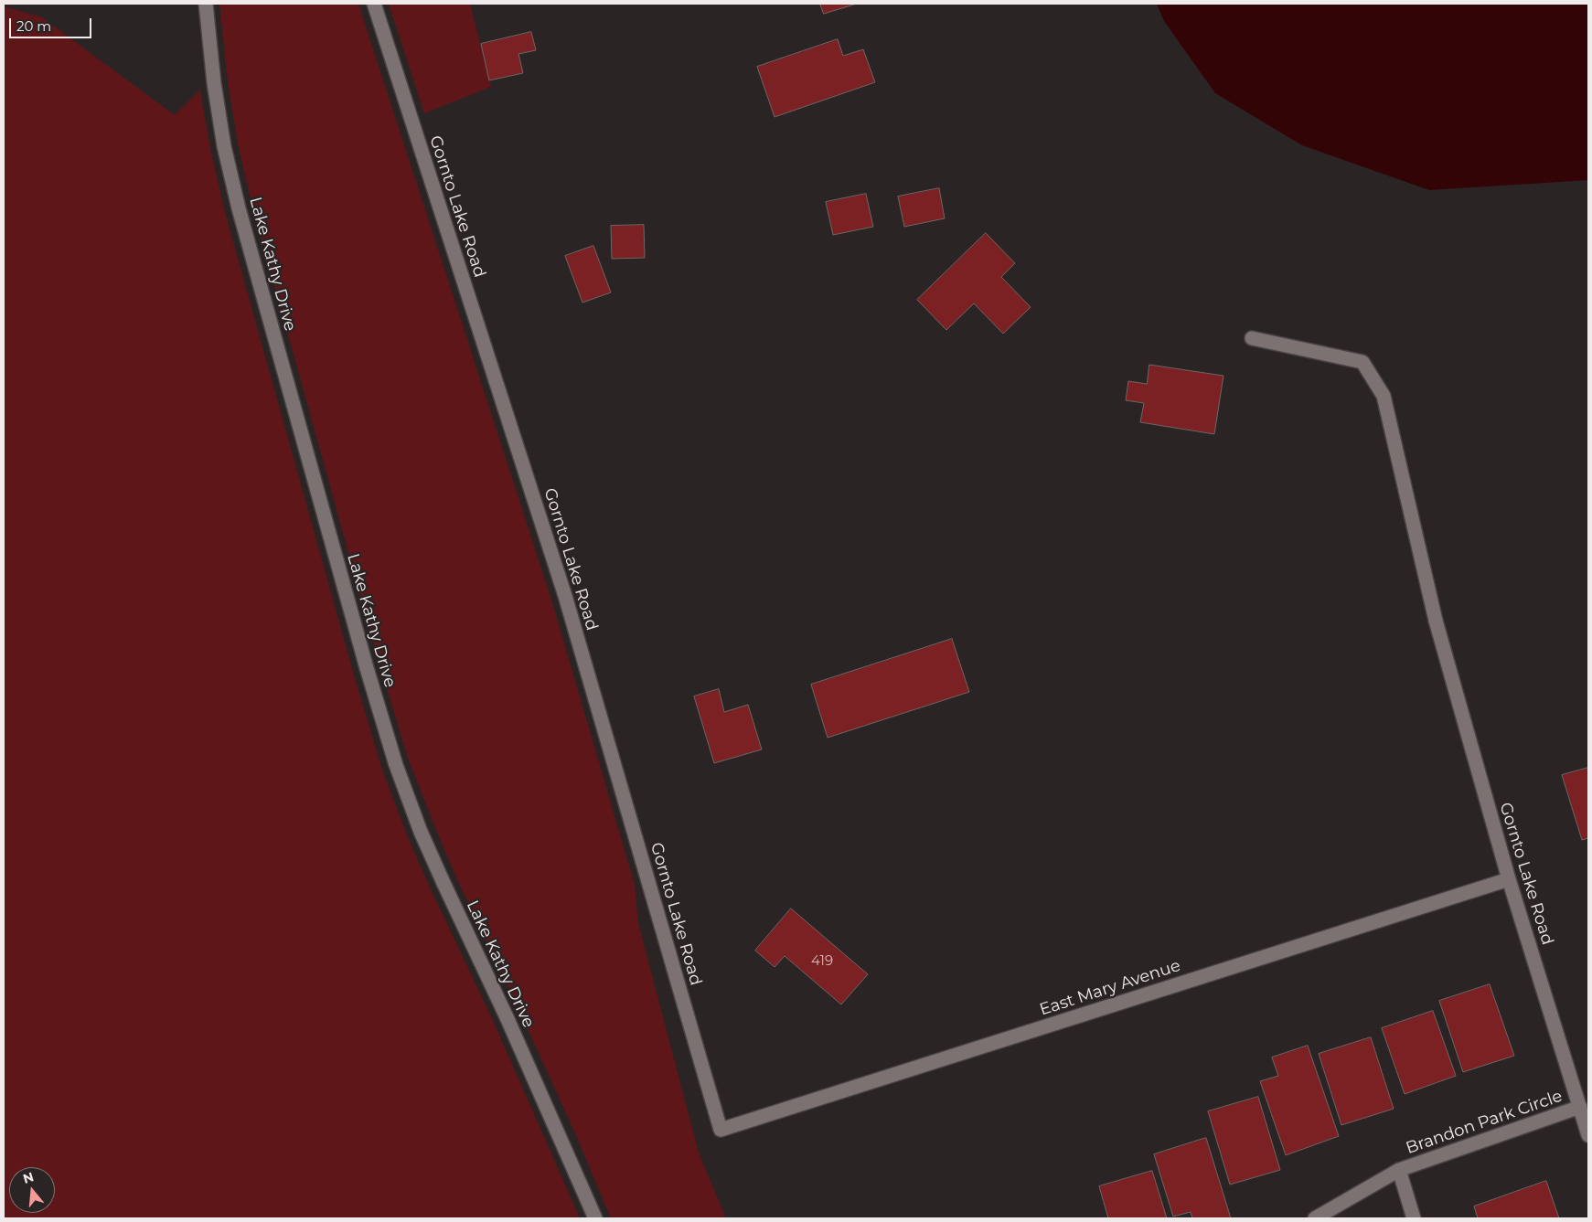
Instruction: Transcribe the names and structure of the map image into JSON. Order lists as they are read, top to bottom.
{
  "streets": {
    "street": [
      "Gornto Lake Road",
      "Lake Kathy Drive",
      "East Mary Avenue",
      "Brandon Park Circle"
    ]
  },
  "crossings": [
    ["Gornto Lake Road", "East Mary Avenue"],
    ["Gornto Lake Road", "Brandon Park Circle"]
  ],
  "house_numbers": ["419"],
  "scale_bar": "20 m",
  "north": "top"
}
